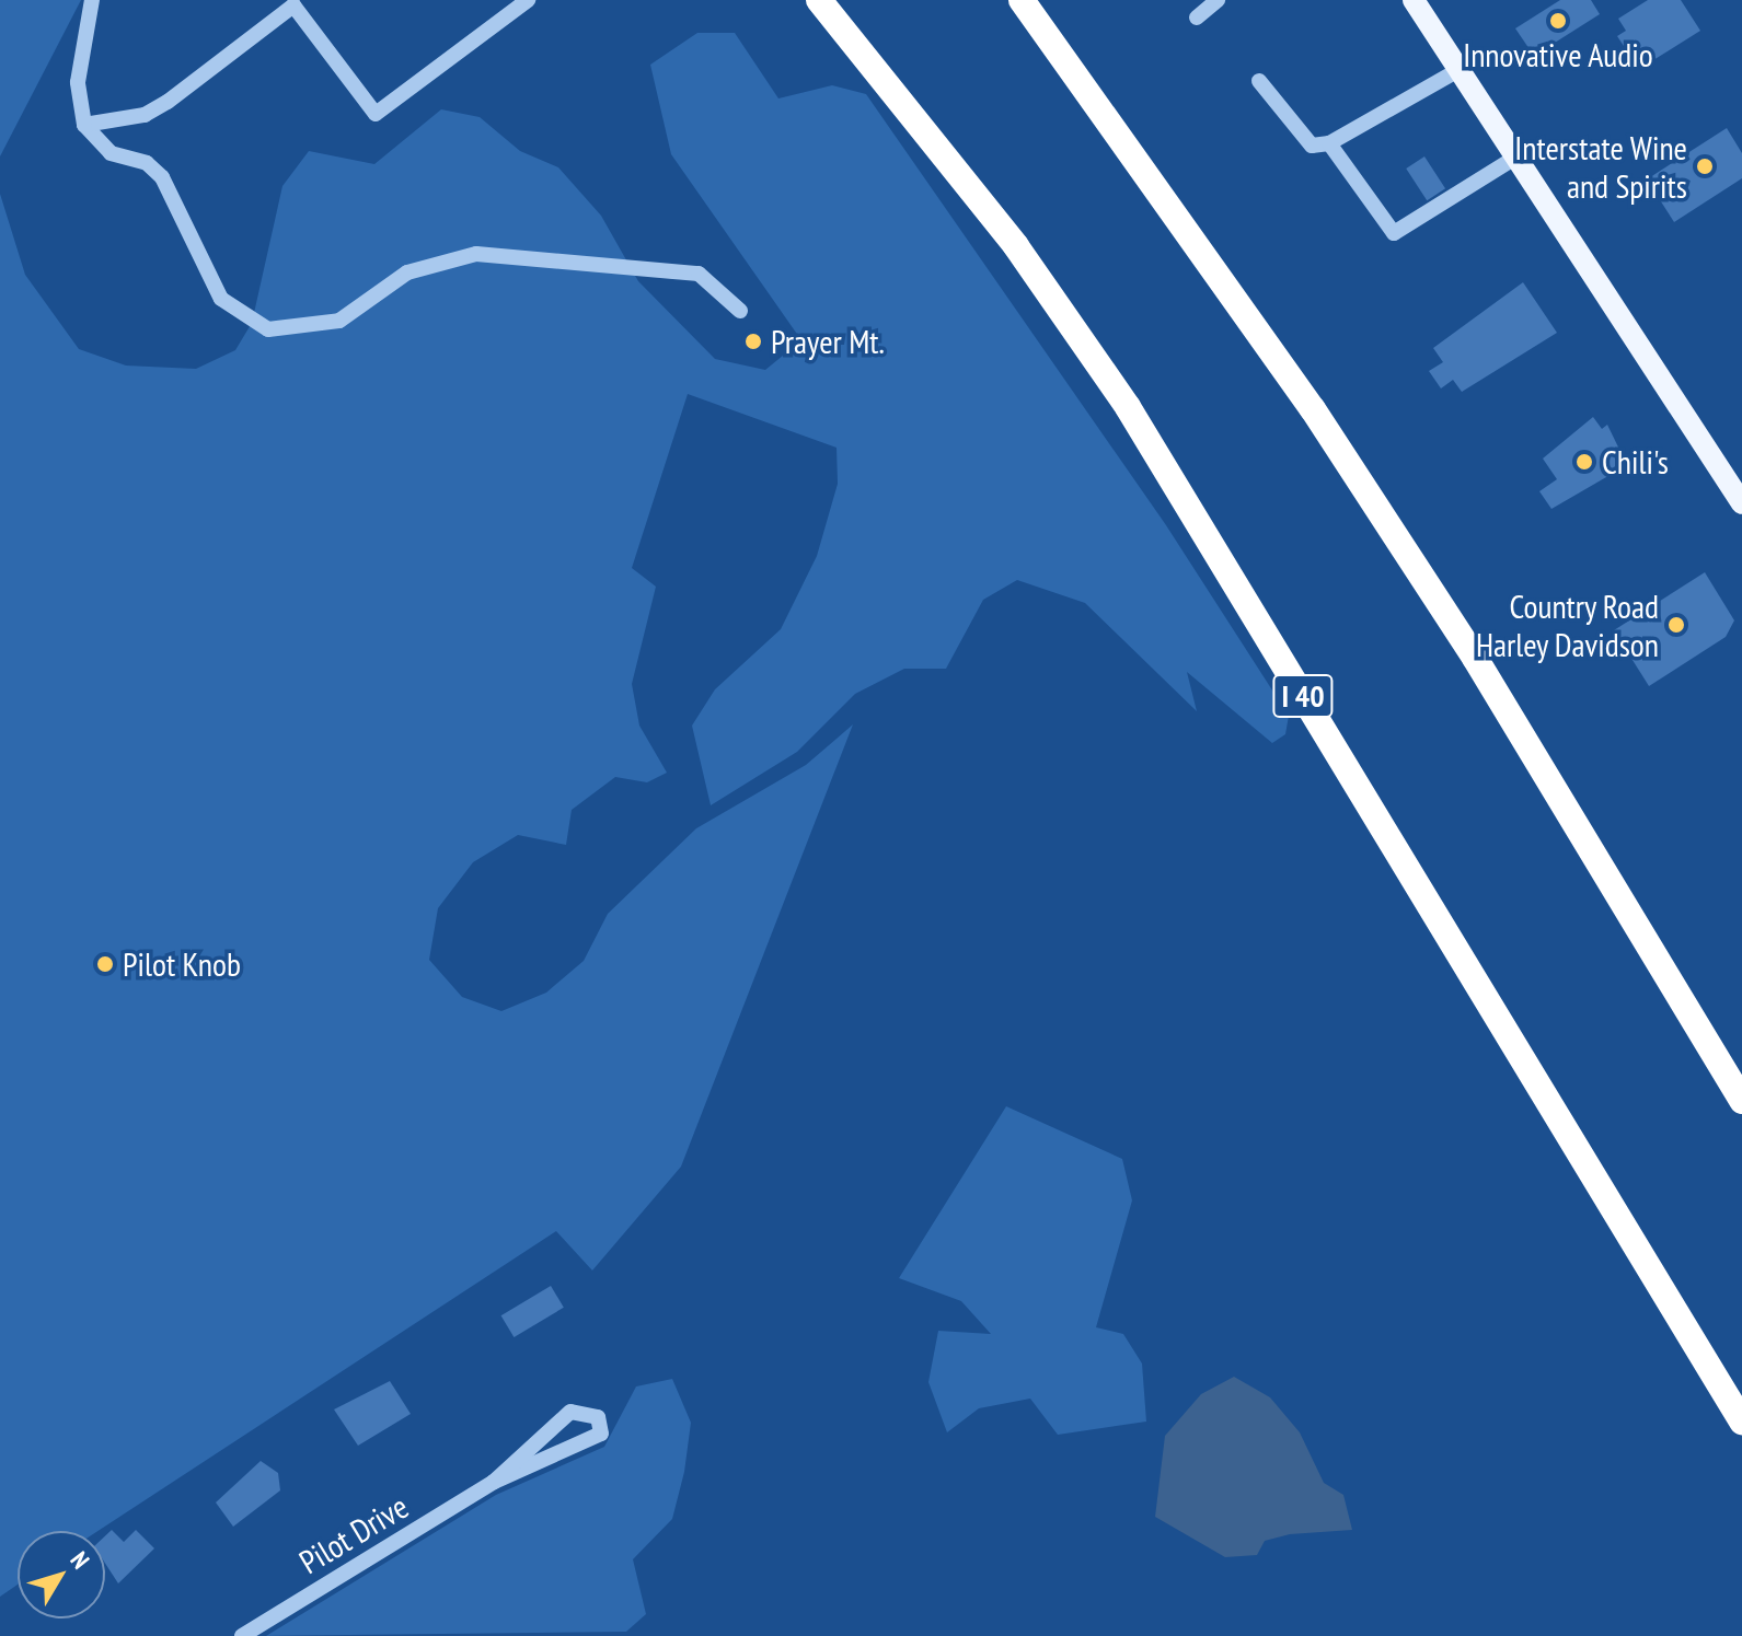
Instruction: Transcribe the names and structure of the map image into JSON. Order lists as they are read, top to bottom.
{
  "streets": {
    "highway": ["I 40"],
    "street": ["Pilot Drive"]
  },
  "places": [
    "Innovative Audio",
    "Interstate Wine and Spirits",
    "Prayer Mt.",
    "Chili's",
    "Country Road Harley Davidson",
    "Pilot Knob"
  ],
  "north": "top right"
}
